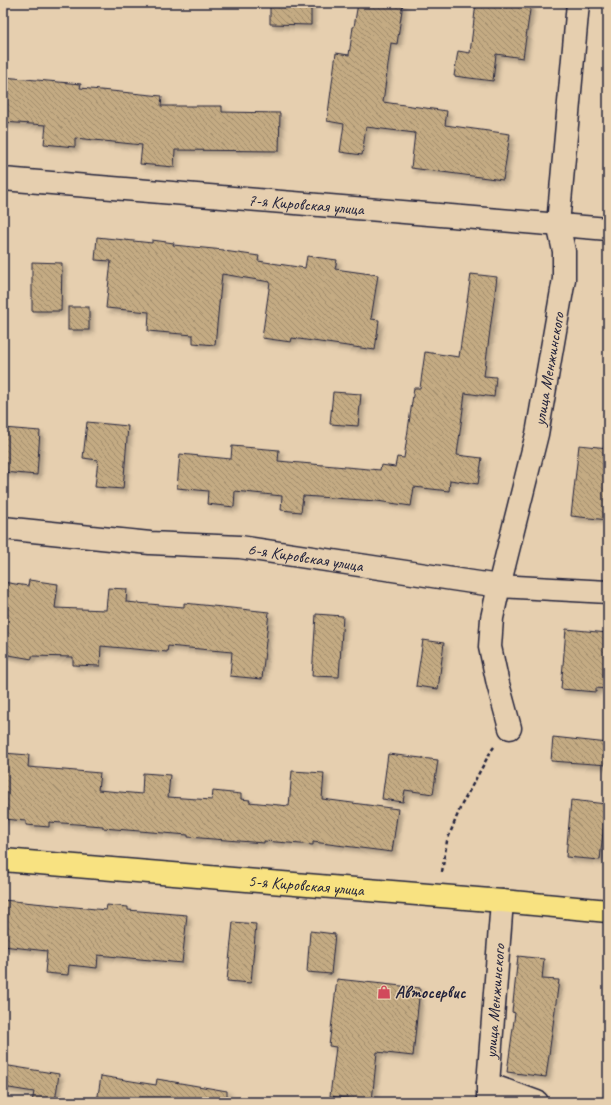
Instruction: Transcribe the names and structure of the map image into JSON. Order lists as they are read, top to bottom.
{
  "streets": {
    "main road": ["5-я Кировская улица"],
    "street": ["7-я Кировская улица", "улица Менжинского", "6-я Кировская улица"]
  },
  "crossings": [
    ["7-я Кировская улица", "улица Менжинского"],
    ["улица Менжинского", "6-я Кировская улица"],
    ["улица Менжинского", "5-я Кировская улица"]
  ],
  "places": {
    "shop": ["Автосервис"]
  }
}
